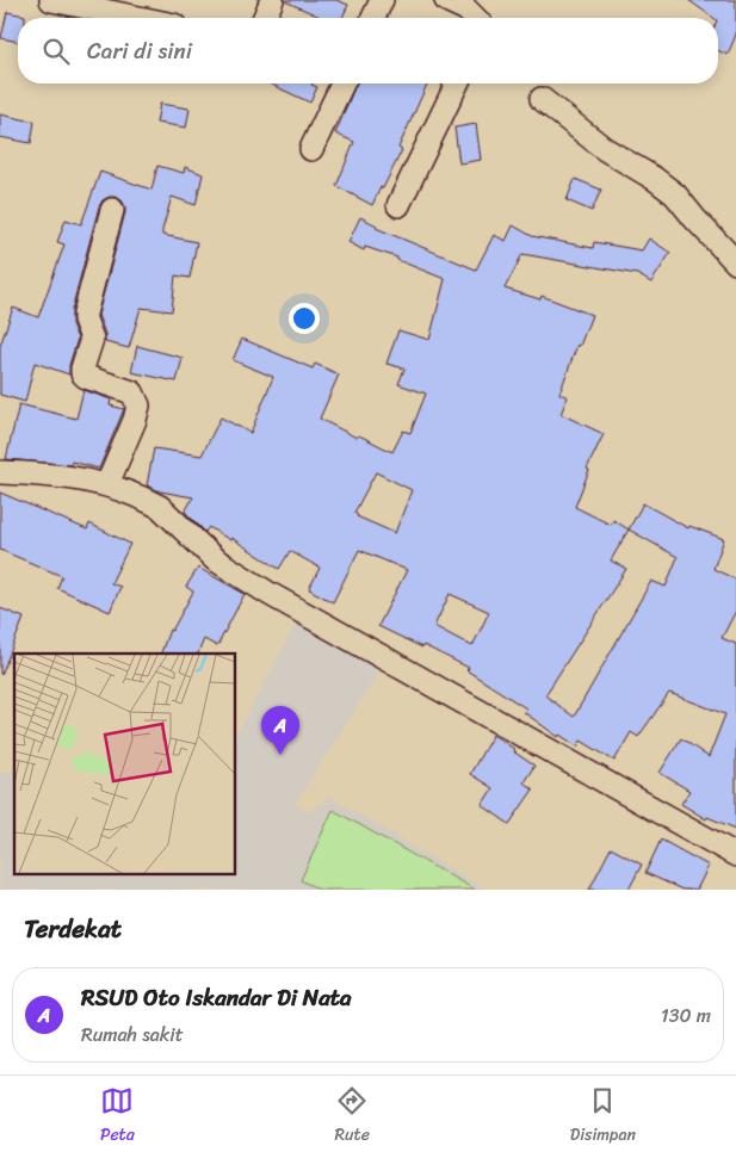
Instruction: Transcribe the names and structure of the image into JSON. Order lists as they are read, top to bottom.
{
  "page": {
    "search": "Cari di sini",
    "pins": "A",
    "heading": "Terdekat",
    "list": [
      {
        "mark": "A",
        "name": "RSUD Oto Iskandar Di Nata",
        "note": "Rumah sakit",
        "value": "130 m"
      }
    ],
    "nav": ["Peta", "Rute", "Disimpan"]
  }
}
